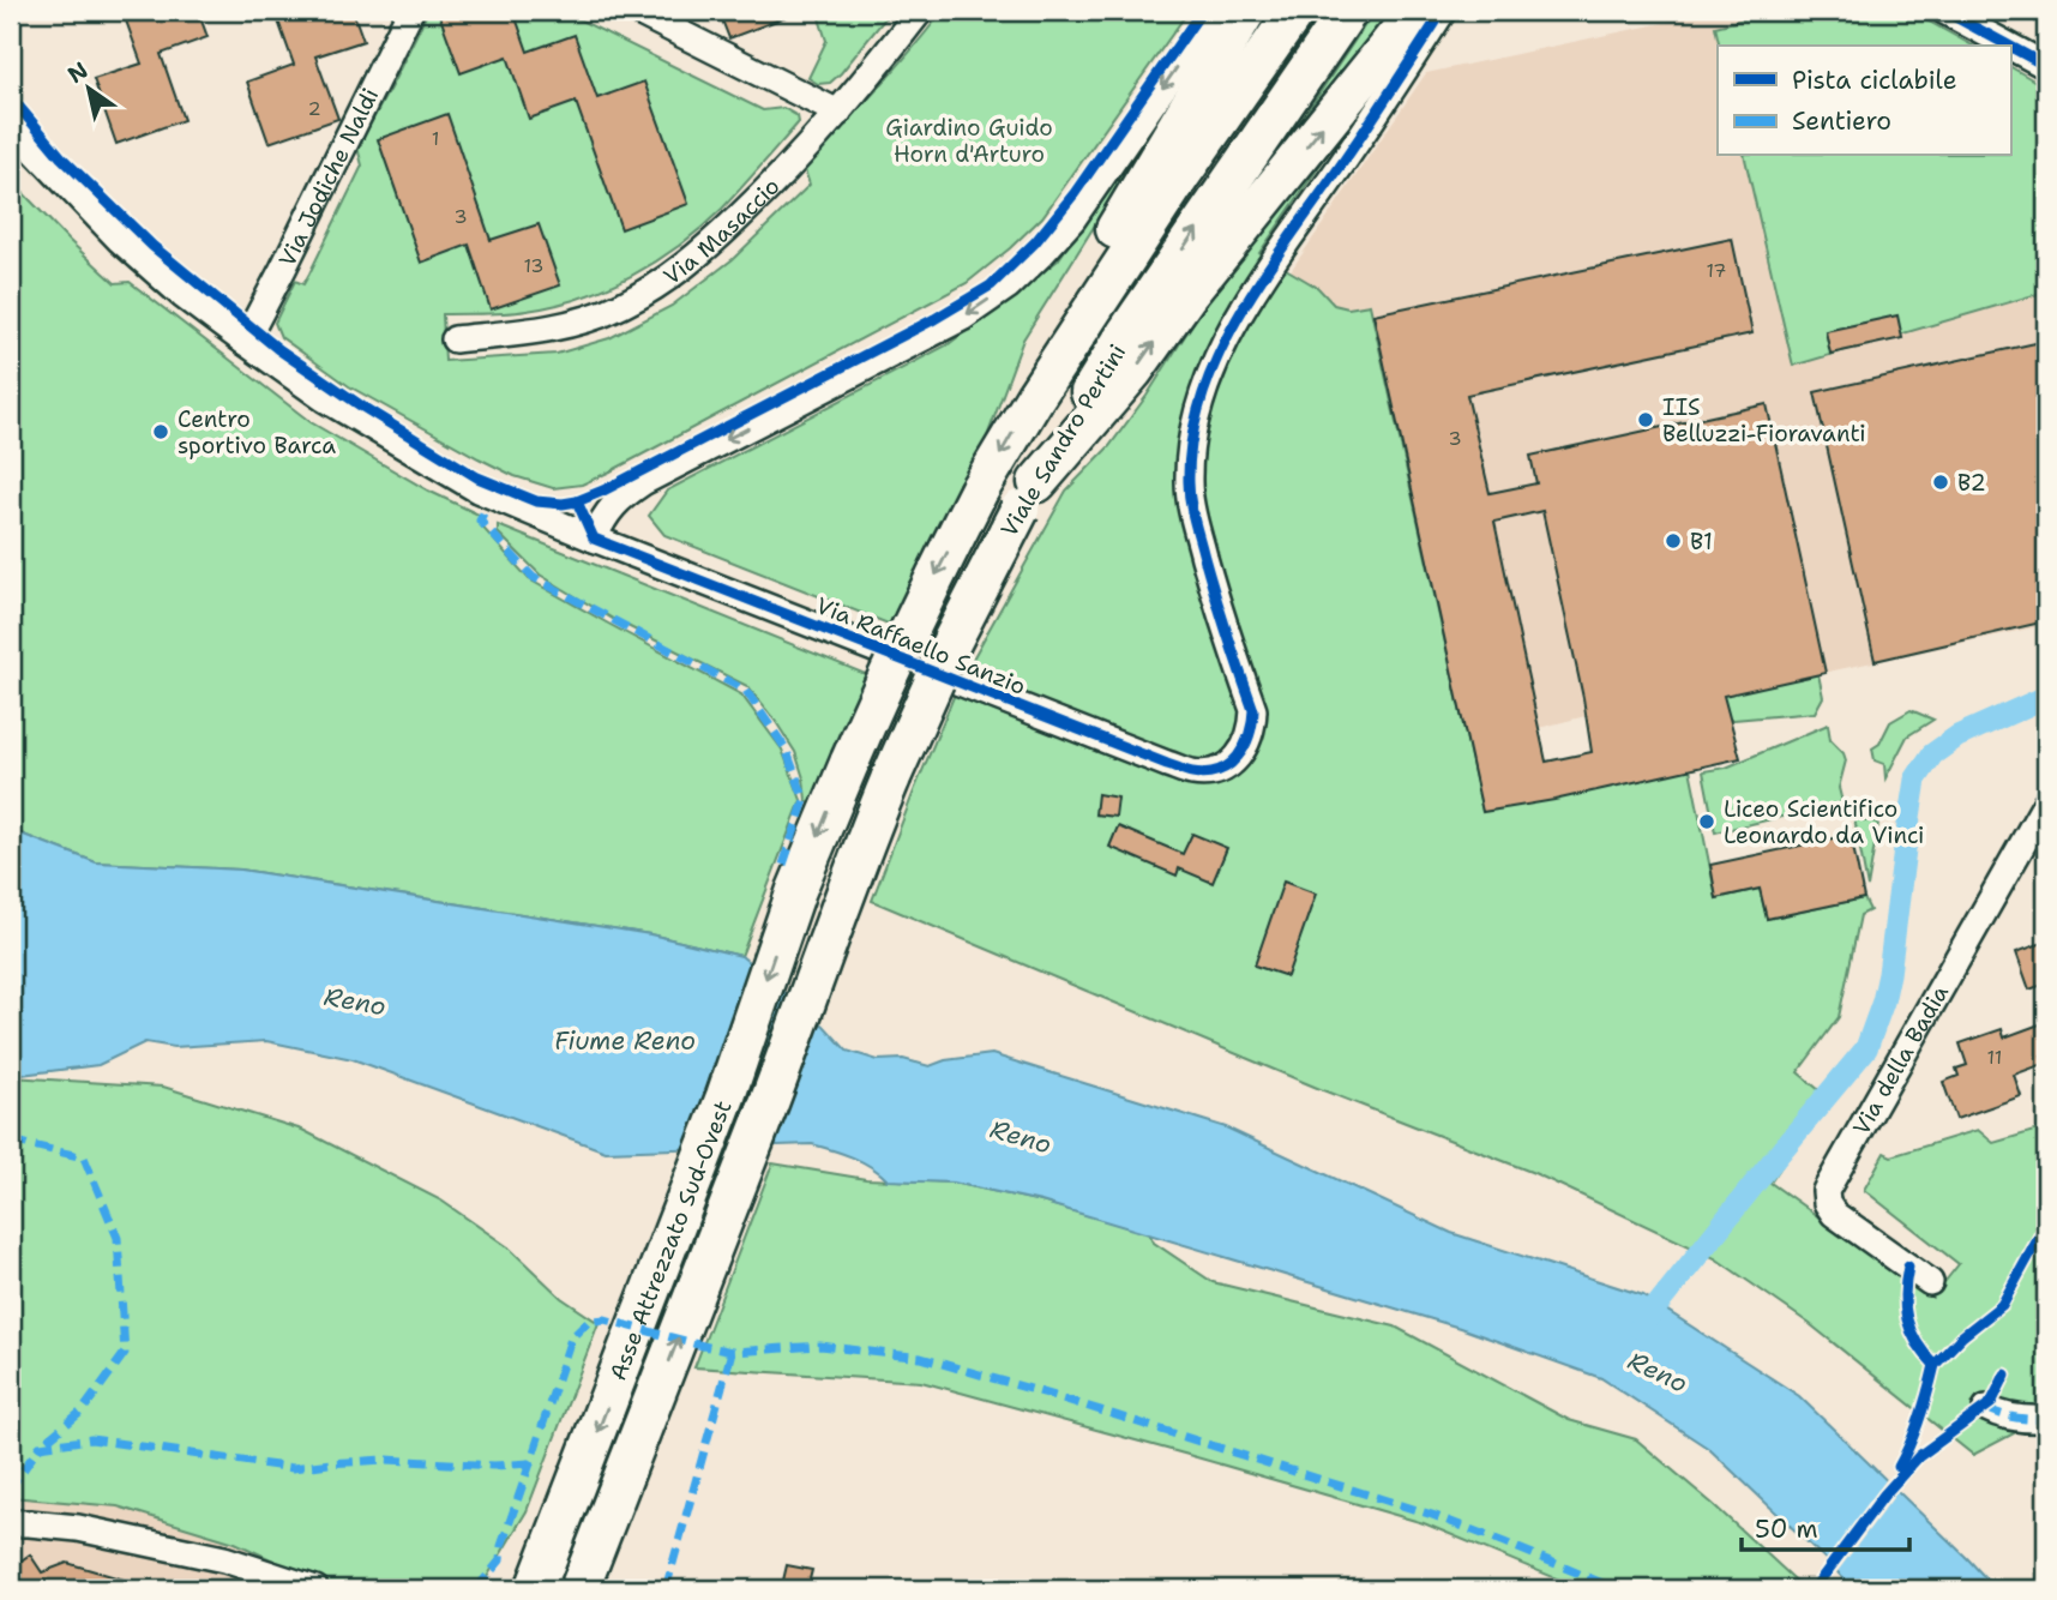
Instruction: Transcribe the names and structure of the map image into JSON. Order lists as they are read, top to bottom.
{
  "streets": {
    "highway": ["Viale Sandro Pertini", "Asse Attrezzato Sud-Ovest"],
    "street": [
      "Via Jodiche Naldi",
      "Via Masaccio",
      "Via Raffaello Sanzio",
      "Via della Badia"
    ]
  },
  "crossings": [
    ["Via Jodiche Naldi", "Via Raffaello Sanzio"],
    ["Viale Sandro Pertini", "Asse Attrezzato Sud-Ovest"]
  ],
  "water": ["Reno", "Fiume Reno"],
  "parks": ["Giardino Guido Horn d'Arturo"],
  "places": [
    "IIS Belluzzi-Fioravanti",
    "Centro sportivo Barca",
    "B2",
    "B1",
    "Liceo Scientifico Leonardo da Vinci"
  ],
  "house_numbers": [
    "2",
    "1",
    "3",
    "13",
    "17",
    "3",
    "11"
  ],
  "legend": ["Pista ciclabile", "Sentiero"],
  "scale_bar": "50 m",
  "north": "top left"
}
